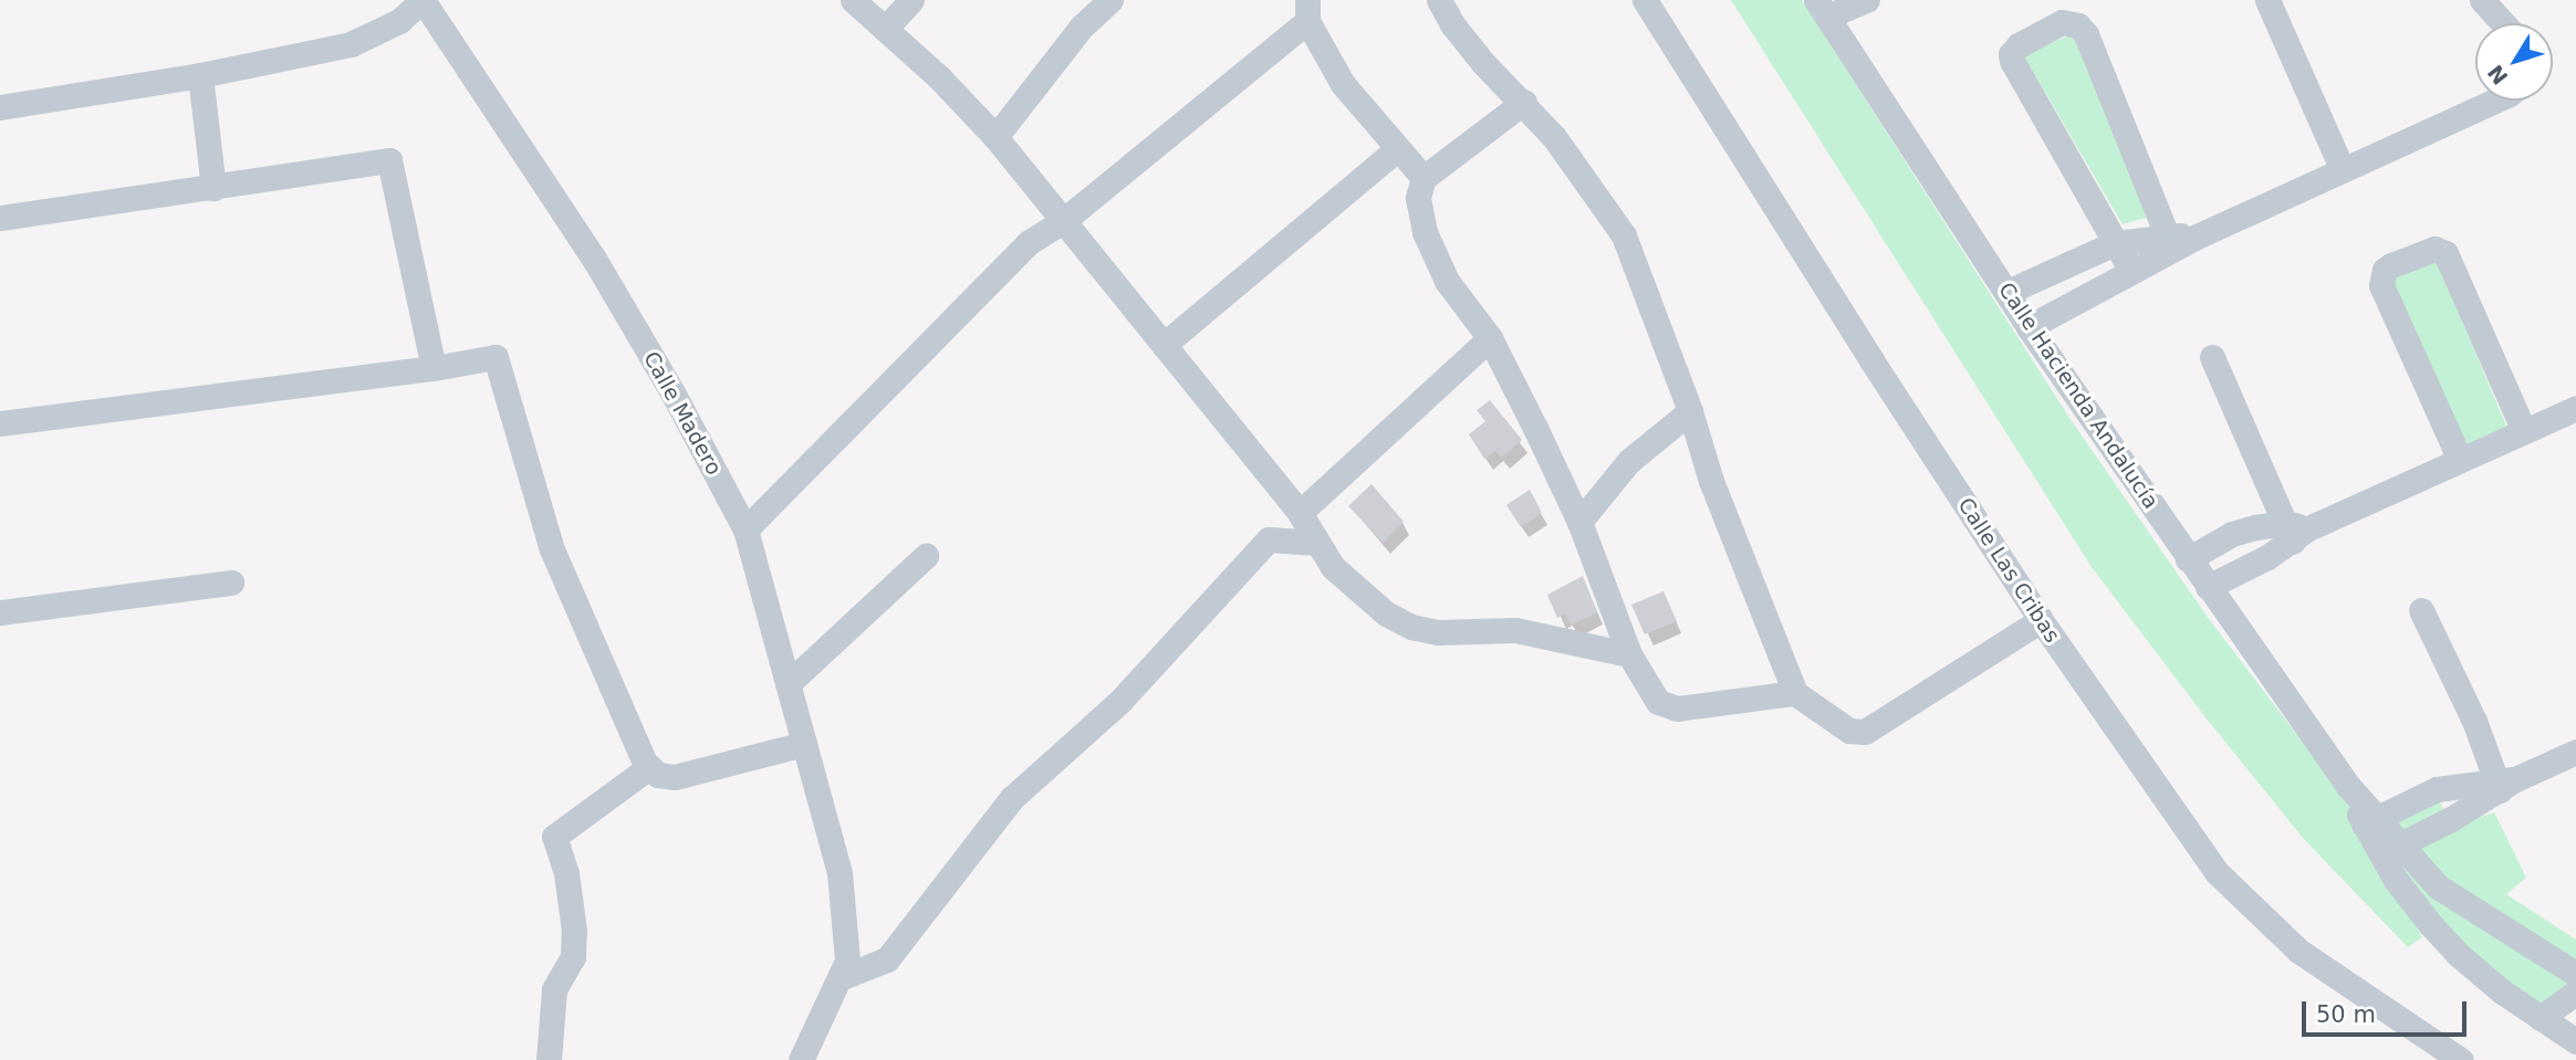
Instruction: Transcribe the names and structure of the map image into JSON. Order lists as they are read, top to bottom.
{
  "streets": {
    "street": ["Calle Hacienda Andalucía", "Calle Madero", "Calle Las Cribas"]
  },
  "scale_bar": "50 m",
  "north": "bottom left"
}
